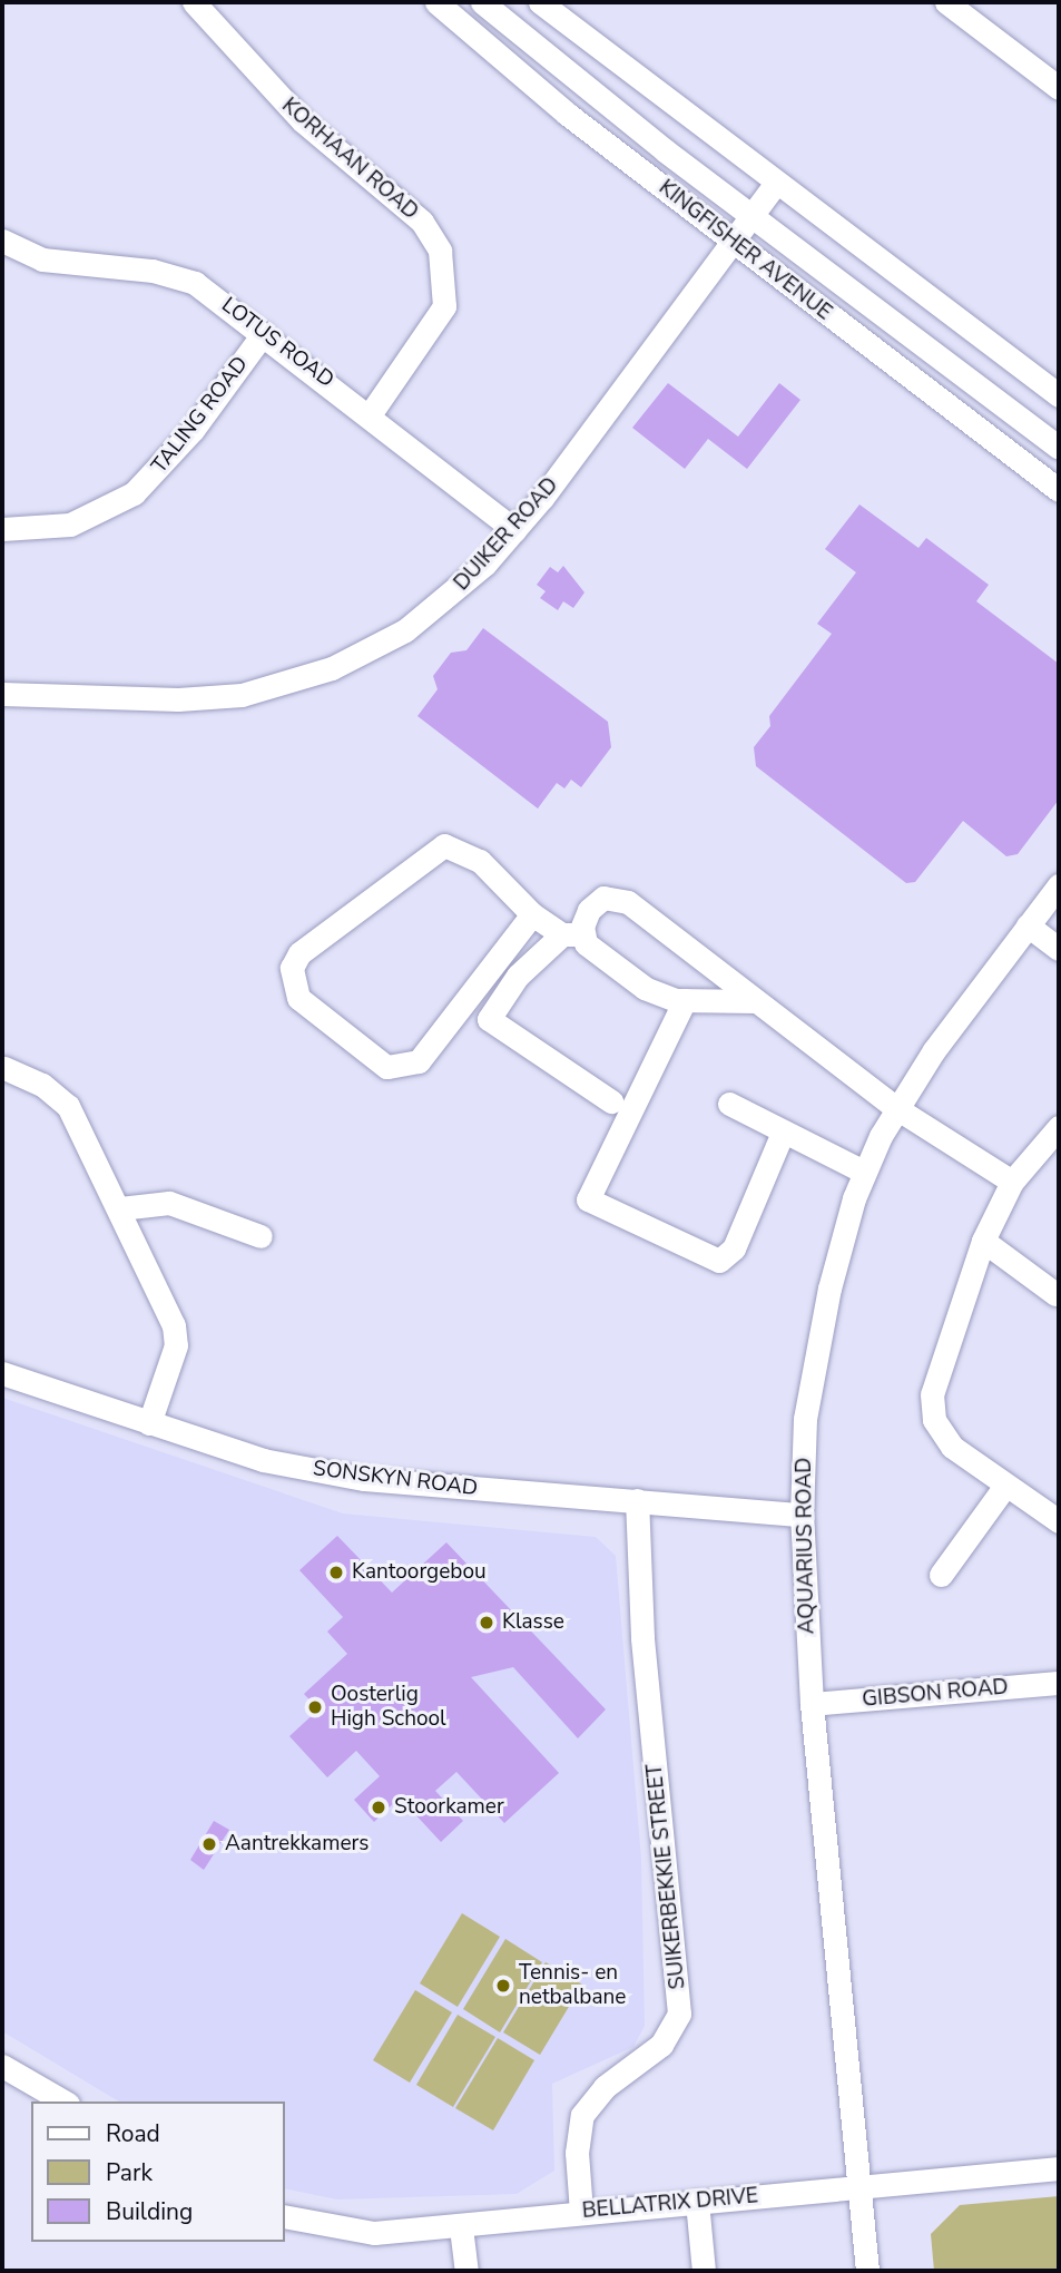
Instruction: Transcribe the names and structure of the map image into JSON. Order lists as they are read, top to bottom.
{
  "streets": {
    "street": [
      "KORHAAN ROAD",
      "KINGFISHER AVENUE",
      "LOTUS ROAD",
      "TALING ROAD",
      "DUIKER ROAD",
      "SONSKYN ROAD",
      "AQUARIUS ROAD",
      "GIBSON ROAD",
      "SUIKERBEKKIE STREET",
      "BELLATRIX DRIVE"
    ]
  },
  "crossings": [
    ["KORHAAN ROAD", "LOTUS ROAD"],
    ["KINGFISHER AVENUE", "DUIKER ROAD"],
    ["LOTUS ROAD", "TALING ROAD"],
    ["LOTUS ROAD", "DUIKER ROAD"],
    ["SONSKYN ROAD", "AQUARIUS ROAD"],
    ["SONSKYN ROAD", "SUIKERBEKKIE STREET"],
    ["AQUARIUS ROAD", "GIBSON ROAD"],
    ["AQUARIUS ROAD", "BELLATRIX DRIVE"],
    ["SUIKERBEKKIE STREET", "BELLATRIX DRIVE"]
  ],
  "places": [
    "Kantoorgebou",
    "Klasse",
    "Oosterlig High School",
    "Stoorkamer",
    "Aantrekkamers",
    "Tennis- en netbalbane"
  ],
  "legend": ["Road", "Park", "Building"]
}
